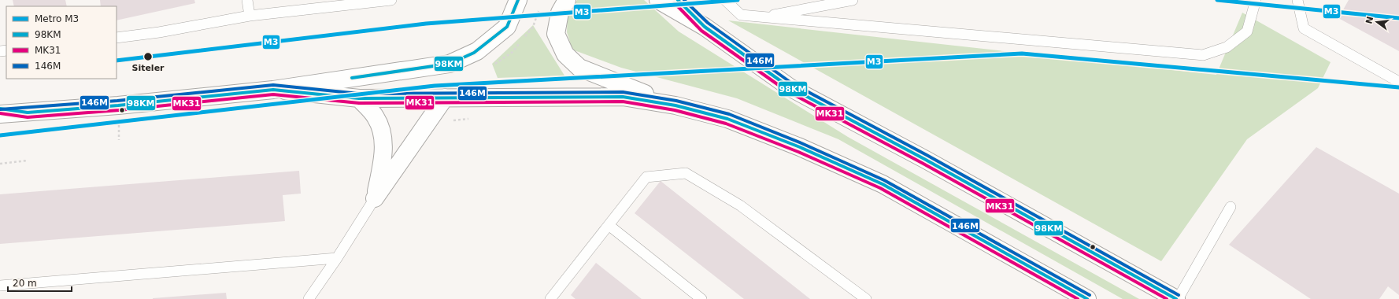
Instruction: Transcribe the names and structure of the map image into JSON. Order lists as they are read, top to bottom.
{
  "places": ["Siteler"],
  "lines": [
    "metro line M3",
    "transit line 98KM",
    "transit line 146M",
    "transit line MK31"
  ],
  "legend": [
    "Metro M3",
    "98KM",
    "MK31",
    "146M"
  ],
  "scale_bar": "20 m",
  "north": "left"
}
